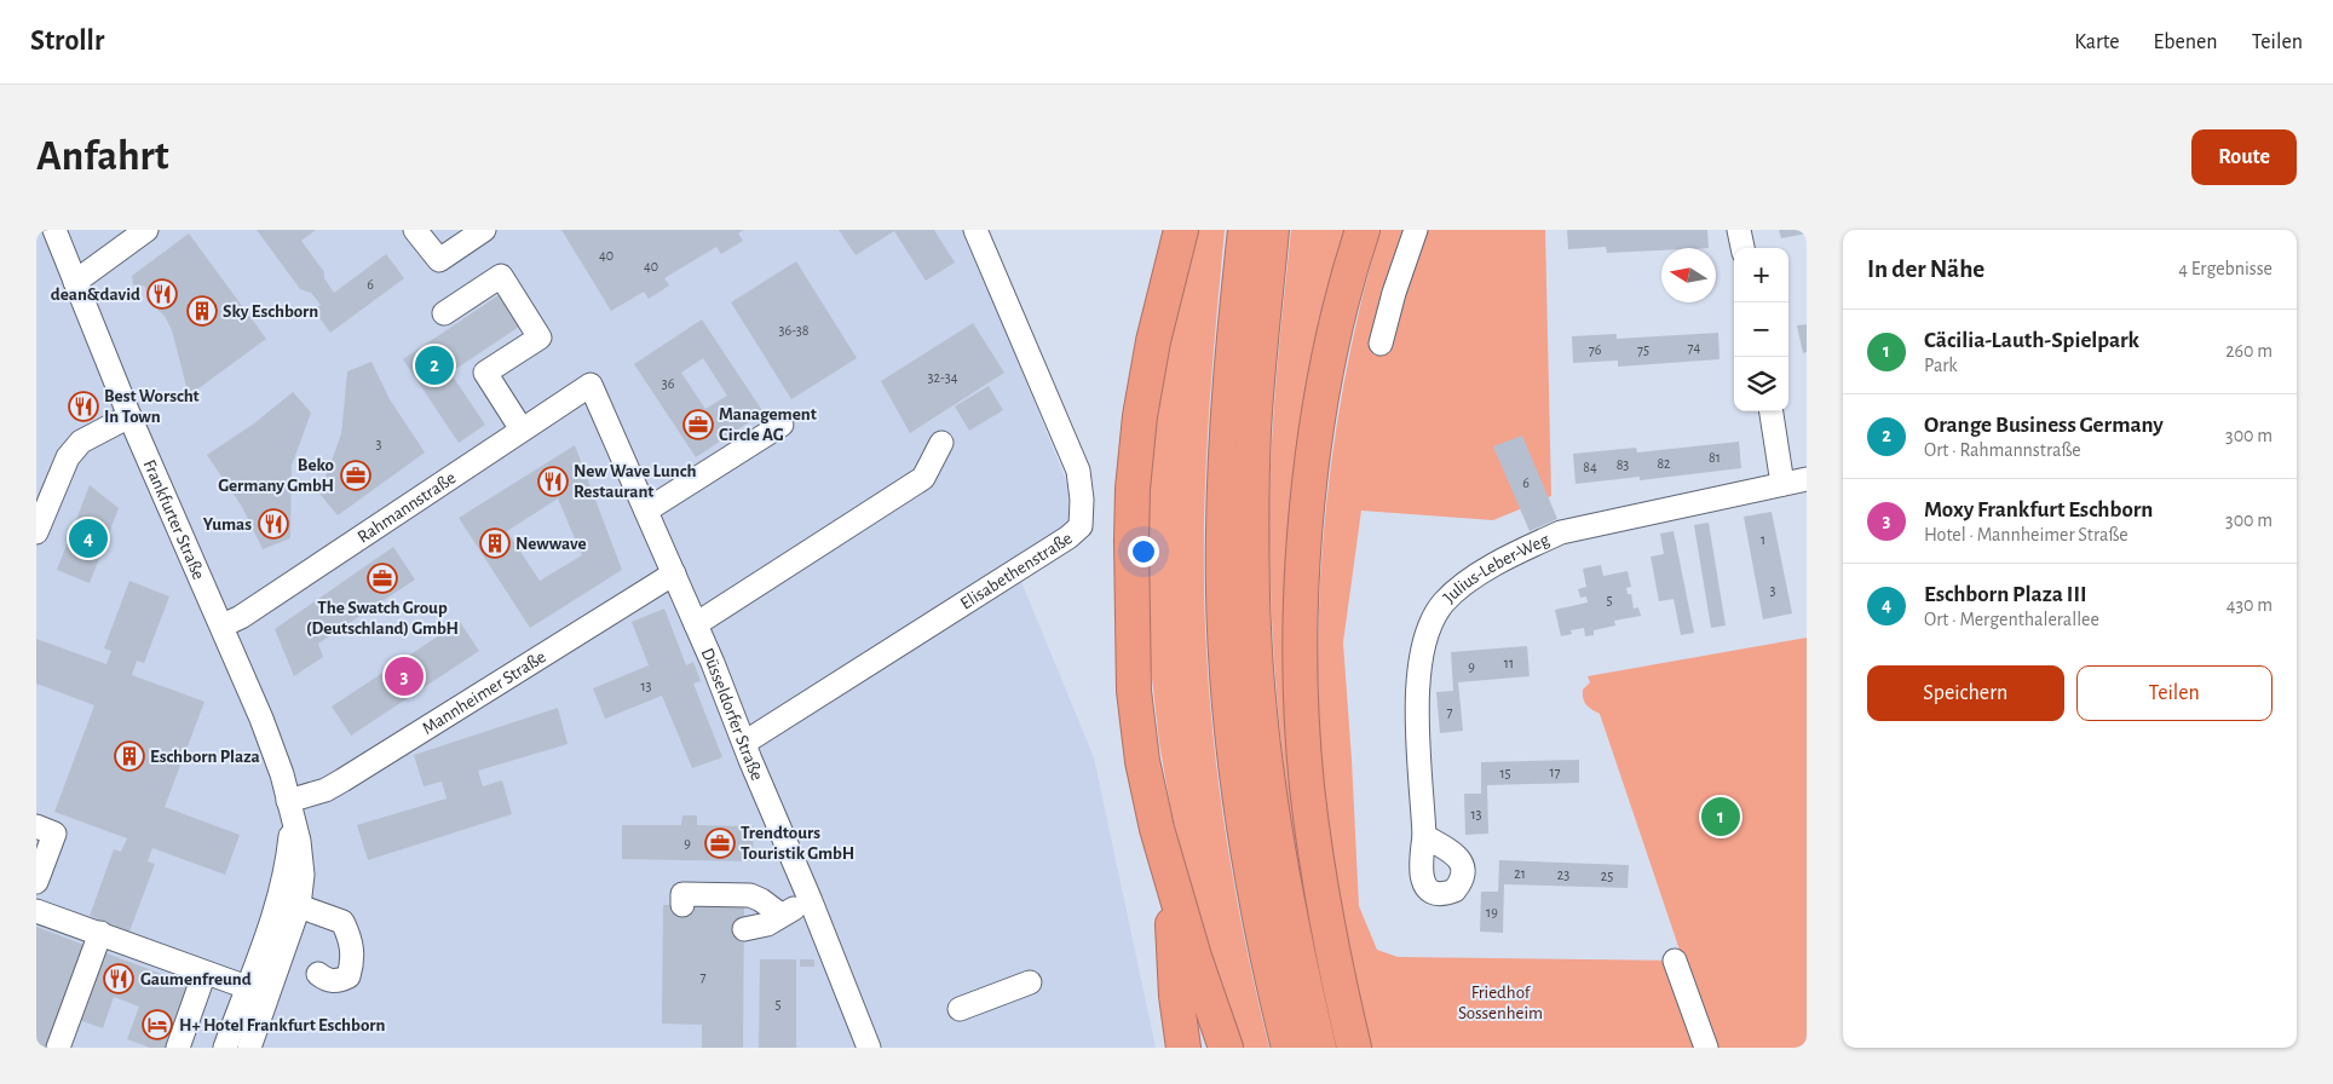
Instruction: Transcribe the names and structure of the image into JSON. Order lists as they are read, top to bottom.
{
  "streets": {
    "street": [
      "Rahmannstraße",
      "Frankfurter Straße",
      "Elisabethenstraße",
      "Julius-Leber-Weg",
      "Mannheimer Straße",
      "Düsseldorfer Straße"
    ]
  },
  "crossings": [
    ["Rahmannstraße", "Frankfurter Straße"],
    ["Rahmannstraße", "Düsseldorfer Straße"],
    ["Frankfurter Straße", "Mannheimer Straße"],
    ["Elisabethenstraße", "Düsseldorfer Straße"],
    ["Mannheimer Straße", "Düsseldorfer Straße"]
  ],
  "parks": ["Friedhof Sossenheim"],
  "places": {
    "restaurant": [
      "dean&david",
      "Best Worscht In Town",
      "New Wave Lunch Restaurant",
      "Yumas",
      "Gaumenfreund"
    ],
    "building": ["Sky Eschborn", "Newwave", "Eschborn Plaza"],
    "office": [
      "Management Circle AG",
      "Beko Germany GmbH",
      "The Swatch Group (Deutschland) GmbH",
      "Trendtours Touristik GmbH"
    ],
    "hotel": ["H+ Hotel Frankfurt Eschborn"]
  },
  "house_numbers": [
    "40",
    "40",
    "6",
    "36-38",
    "74",
    "76",
    "75",
    "32-34",
    "36",
    "3",
    "81",
    "82",
    "83",
    "84",
    "6",
    "1",
    "3",
    "5",
    "11",
    "9",
    "13",
    "7",
    "17",
    "15",
    "13",
    "9",
    "21",
    "23",
    "25",
    "19",
    "7",
    "5"
  ],
  "north": "left",
  "page": {
    "header": "Strollr",
    "nav": ["Karte", "Ebenen", "Teilen"],
    "buttons": [
      "Route",
      ["Speichern", "Teilen"]
    ],
    "title": "Anfahrt",
    "heading": ["In der Nähe", "4 Ergebnisse"],
    "map_buttons": ["+", "−"],
    "list": [
      {
        "mark": "1",
        "name": "Cäcilia-Lauth-Spielpark",
        "note": "Park",
        "value": "260 m"
      },
      {
        "mark": "2",
        "name": "Orange Business Germany",
        "note": "Ort · Rahmannstraße",
        "value": "300 m"
      },
      {
        "mark": "3",
        "name": "Moxy Frankfurt Eschborn",
        "note": "Hotel · Mannheimer Straße",
        "value": "300 m"
      },
      {
        "mark": "4",
        "name": "Eschborn Plaza III",
        "note": "Ort · Mergenthalerallee",
        "value": "430 m"
      }
    ],
    "pins": [
      "2",
      "4",
      "3",
      "1"
    ]
  }
}
